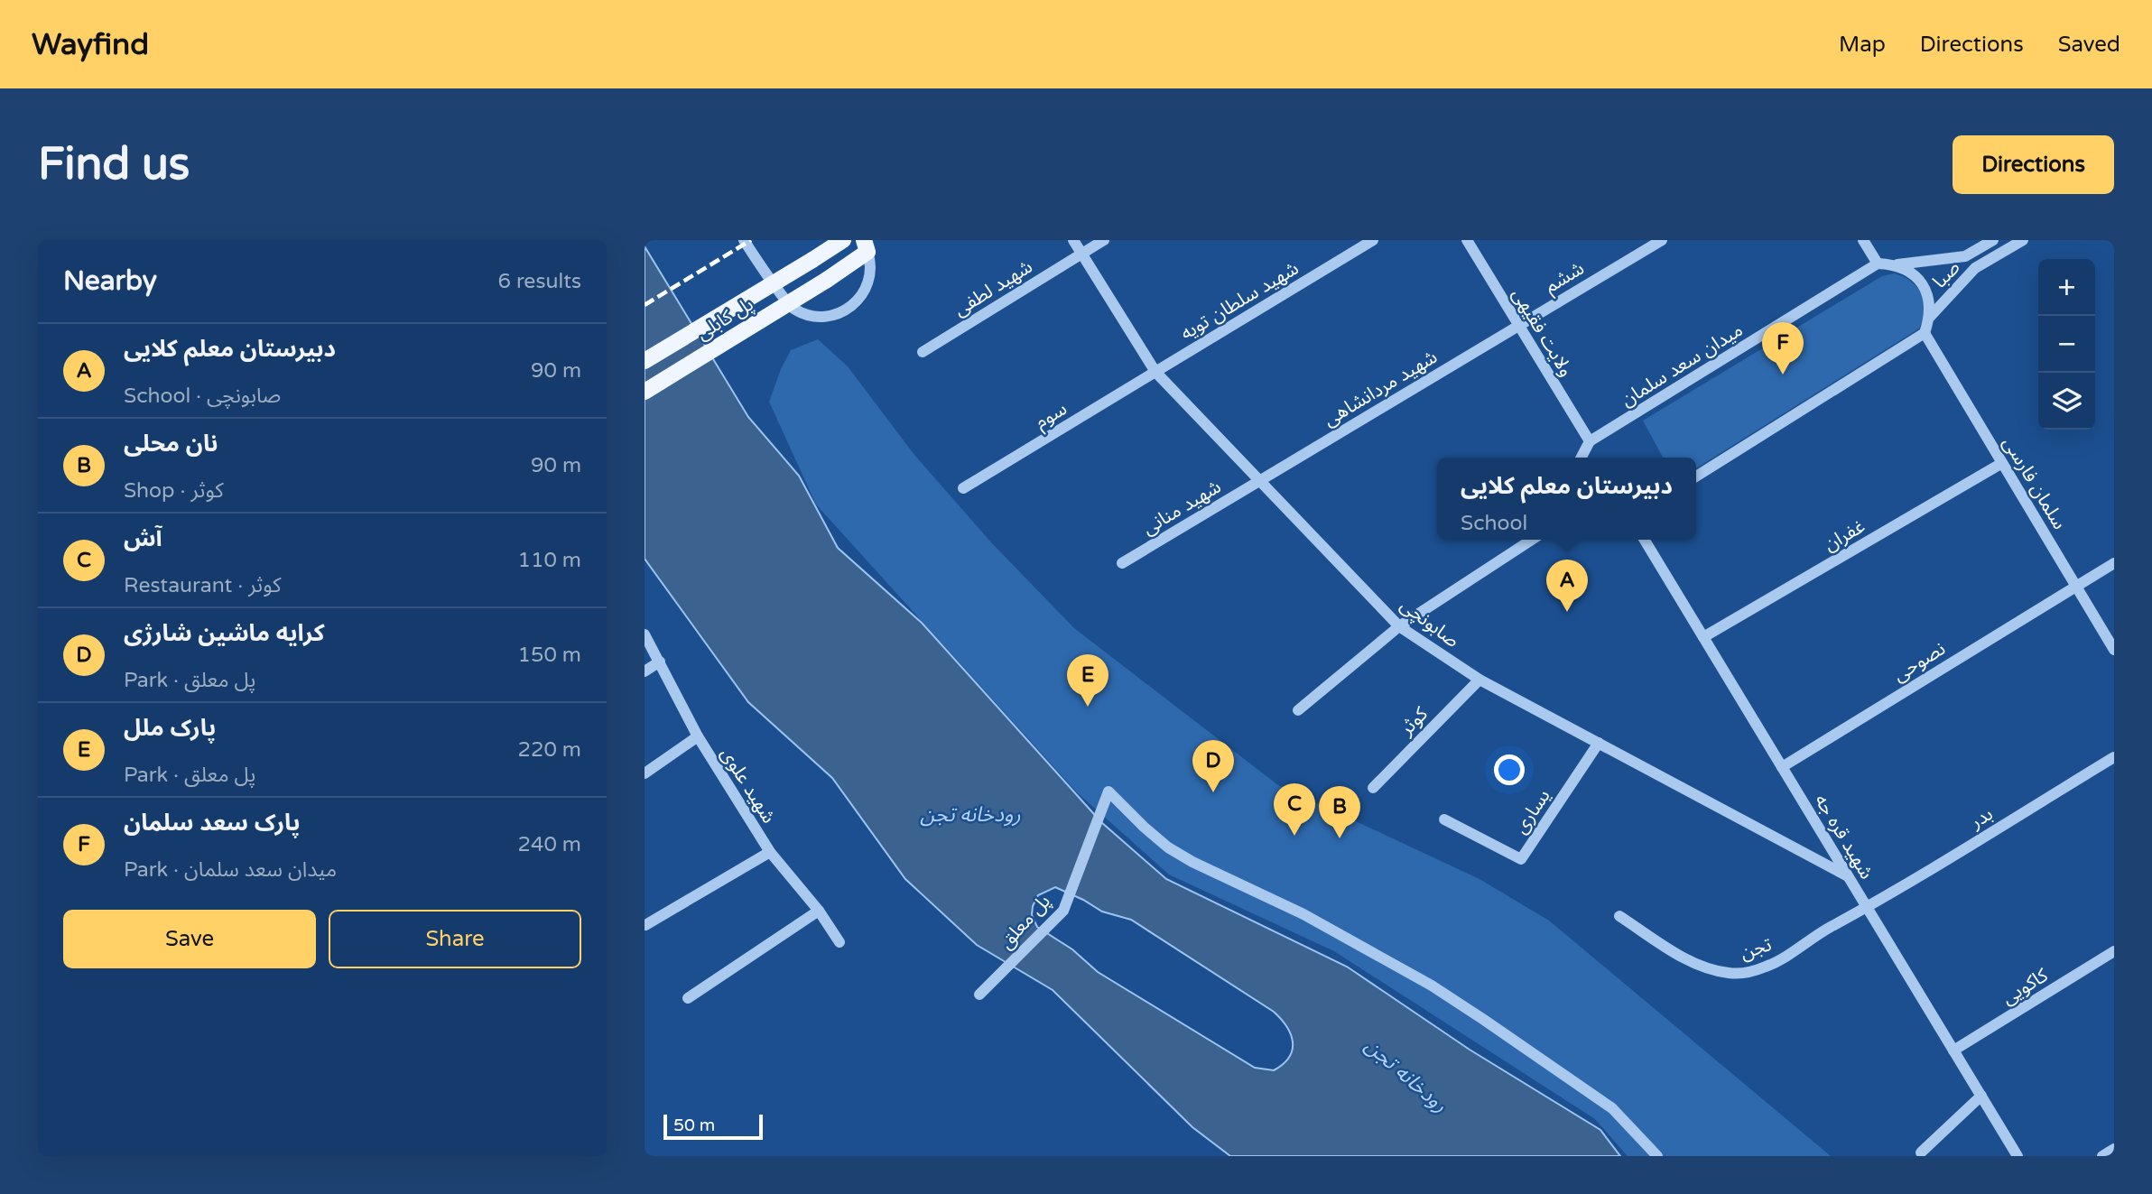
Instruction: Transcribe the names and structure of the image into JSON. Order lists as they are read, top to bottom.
{
  "streets": {
    "main road": ["پل کابلی"],
    "street": [
      "صبا",
      "ششم",
      "شهید لطفی",
      "شهید سلطان تویه",
      "ولایت فقیهی",
      "میدان سعد سلمان",
      "شهید مردانشاهی",
      "سوم",
      "سلمان فارسی",
      "شهید منانی",
      "غفران",
      "صابونچی",
      "نصوحی",
      "کوثر",
      "شهید علوی",
      "یساری",
      "بدر",
      "شهید قره جه",
      "پل معلق",
      "تجن",
      "کاکویی"
    ]
  },
  "crossings": [
    ["ششم", "ولایت فقیهی"],
    ["ششم", "شهید مردانشاهی"],
    ["شهید لطفی", "صابونچی"],
    ["شهید سلطان تویه", "سوم"],
    ["شهید سلطان تویه", "صابونچی"],
    ["ولایت فقیهی", "میدان سعد سلمان"],
    ["ولایت فقیهی", "شهید مردانشاهی"],
    ["شهید مردانشاهی", "شهید منانی"],
    ["شهید مردانشاهی", "صابونچی"],
    ["سوم", "صابونچی"],
    ["سلمان فارسی", "غفران"],
    ["سلمان فارسی", "نصوحی"],
    ["شهید منانی", "صابونچی"],
    ["غفران", "شهید قره جه"],
    ["صابونچی", "کوثر"],
    ["صابونچی", "یساری"],
    ["صابونچی", "شهید قره جه"],
    ["نصوحی", "شهید قره جه"],
    ["بدر", "شهید قره جه"],
    ["بدر", "تجن"],
    ["شهید قره جه", "تجن"],
    ["شهید قره جه", "کاکویی"]
  ],
  "water": ["رودخانه تجن"],
  "scale_bar": "50 m",
  "page": {
    "header": "Wayfind",
    "nav": ["Map", "Directions", "Saved"],
    "buttons": [
      "Directions",
      ["Save", "Share"]
    ],
    "title": "Find us",
    "heading": ["Nearby", "6 results"],
    "map_buttons": ["+", "−"],
    "list": [
      {
        "mark": "A",
        "name": "دبیرستان معلم کلایی",
        "note": "School · صابونچی",
        "value": "90 m"
      },
      {
        "mark": "B",
        "name": "نان محلی",
        "note": "Shop · کوثر",
        "value": "90 m"
      },
      {
        "mark": "C",
        "name": "آش",
        "note": "Restaurant · کوثر",
        "value": "110 m"
      },
      {
        "mark": "D",
        "name": "کرایه ماشین شارژی",
        "note": "Park · پل معلق",
        "value": "150 m"
      },
      {
        "mark": "E",
        "name": "پارک ملل",
        "note": "Park · پل معلق",
        "value": "220 m"
      },
      {
        "mark": "F",
        "name": "پارک سعد سلمان",
        "note": "Park · میدان سعد سلمان",
        "value": "240 m"
      }
    ],
    "pins": [
      "F",
      "A",
      "E",
      "D",
      "C",
      "B"
    ],
    "popup": ["دبیرستان معلم کلایی", "School"],
    "scale": "50 m"
  }
}
